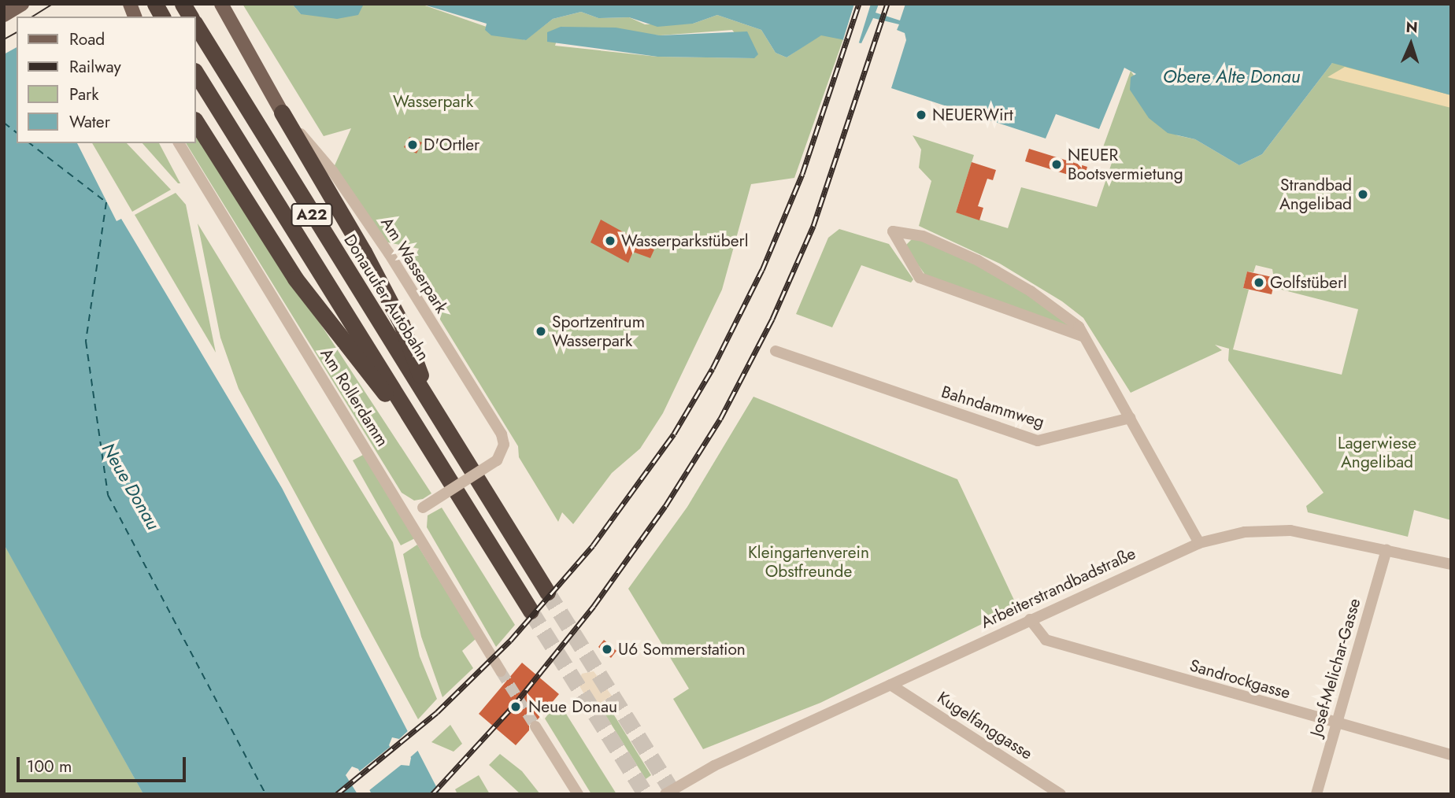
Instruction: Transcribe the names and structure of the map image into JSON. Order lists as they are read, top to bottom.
{
  "streets": {
    "highway": ["A22", "Donauufer Autobahn"],
    "street": [
      "Am Wasserpark",
      "Am Rollerdamm",
      "Bahndammweg",
      "Arbeiterstrandbadstraße",
      "Josef-Melichar-Gasse",
      "Sandrockgasse",
      "Kugelfanggasse"
    ]
  },
  "crossings": [
    ["Am Wasserpark", "Am Rollerdamm"],
    ["Arbeiterstrandbadstraße", "Josef-Melichar-Gasse"],
    ["Arbeiterstrandbadstraße", "Sandrockgasse"],
    ["Arbeiterstrandbadstraße", "Kugelfanggasse"],
    ["Josef-Melichar-Gasse", "Sandrockgasse"]
  ],
  "water": ["Obere Alte Donau", "Neue Donau"],
  "parks": ["Wasserpark", "Lagerwiese Angelibad", "Kleingartenverein Obstfreunde"],
  "places": [
    "NEUERWirt",
    "D'Ortler",
    "NEUER Bootsvermietung",
    "Strandbad Angelibad",
    "Wasserparkstüberl",
    "Golfstüberl",
    "Sportzentrum Wasserpark",
    "U6 Sommerstation",
    "Neue Donau"
  ],
  "legend": [
    "Road",
    "Railway",
    "Park",
    "Water"
  ],
  "scale_bar": "100 m",
  "north": "top"
}
